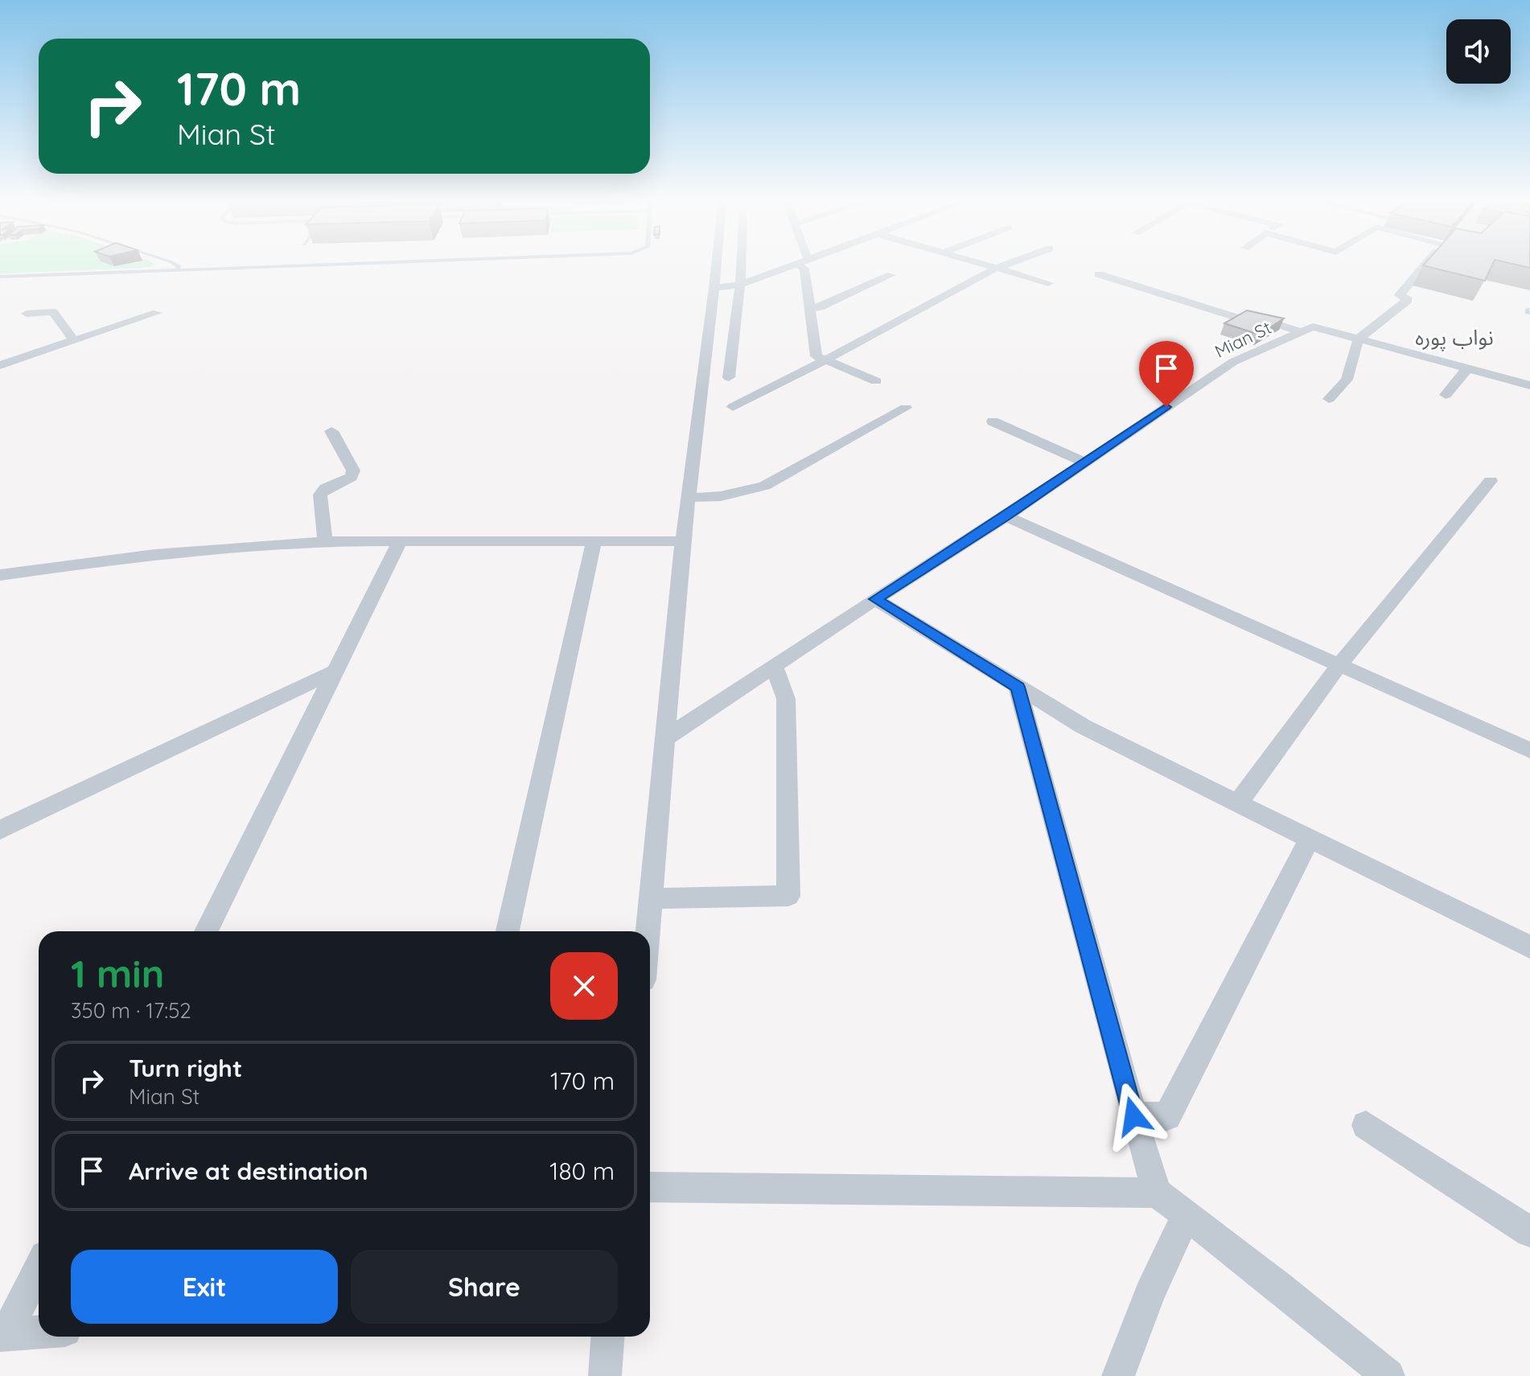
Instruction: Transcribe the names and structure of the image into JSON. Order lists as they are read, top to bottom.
{
  "streets": {
    "street": ["Mian St"]
  },
  "districts": ["نواب پورہ"],
  "page": {
    "turn": ["170 m", "Mian St"],
    "heading": ["1 min", "350 m · 17:52"],
    "list": [
      {
        "name": "Turn right",
        "note": "Mian St",
        "value": "170 m"
      },
      {
        "name": "Arrive at destination",
        "value": "180 m"
      }
    ],
    "buttons": ["Exit", "Share"]
  }
}
